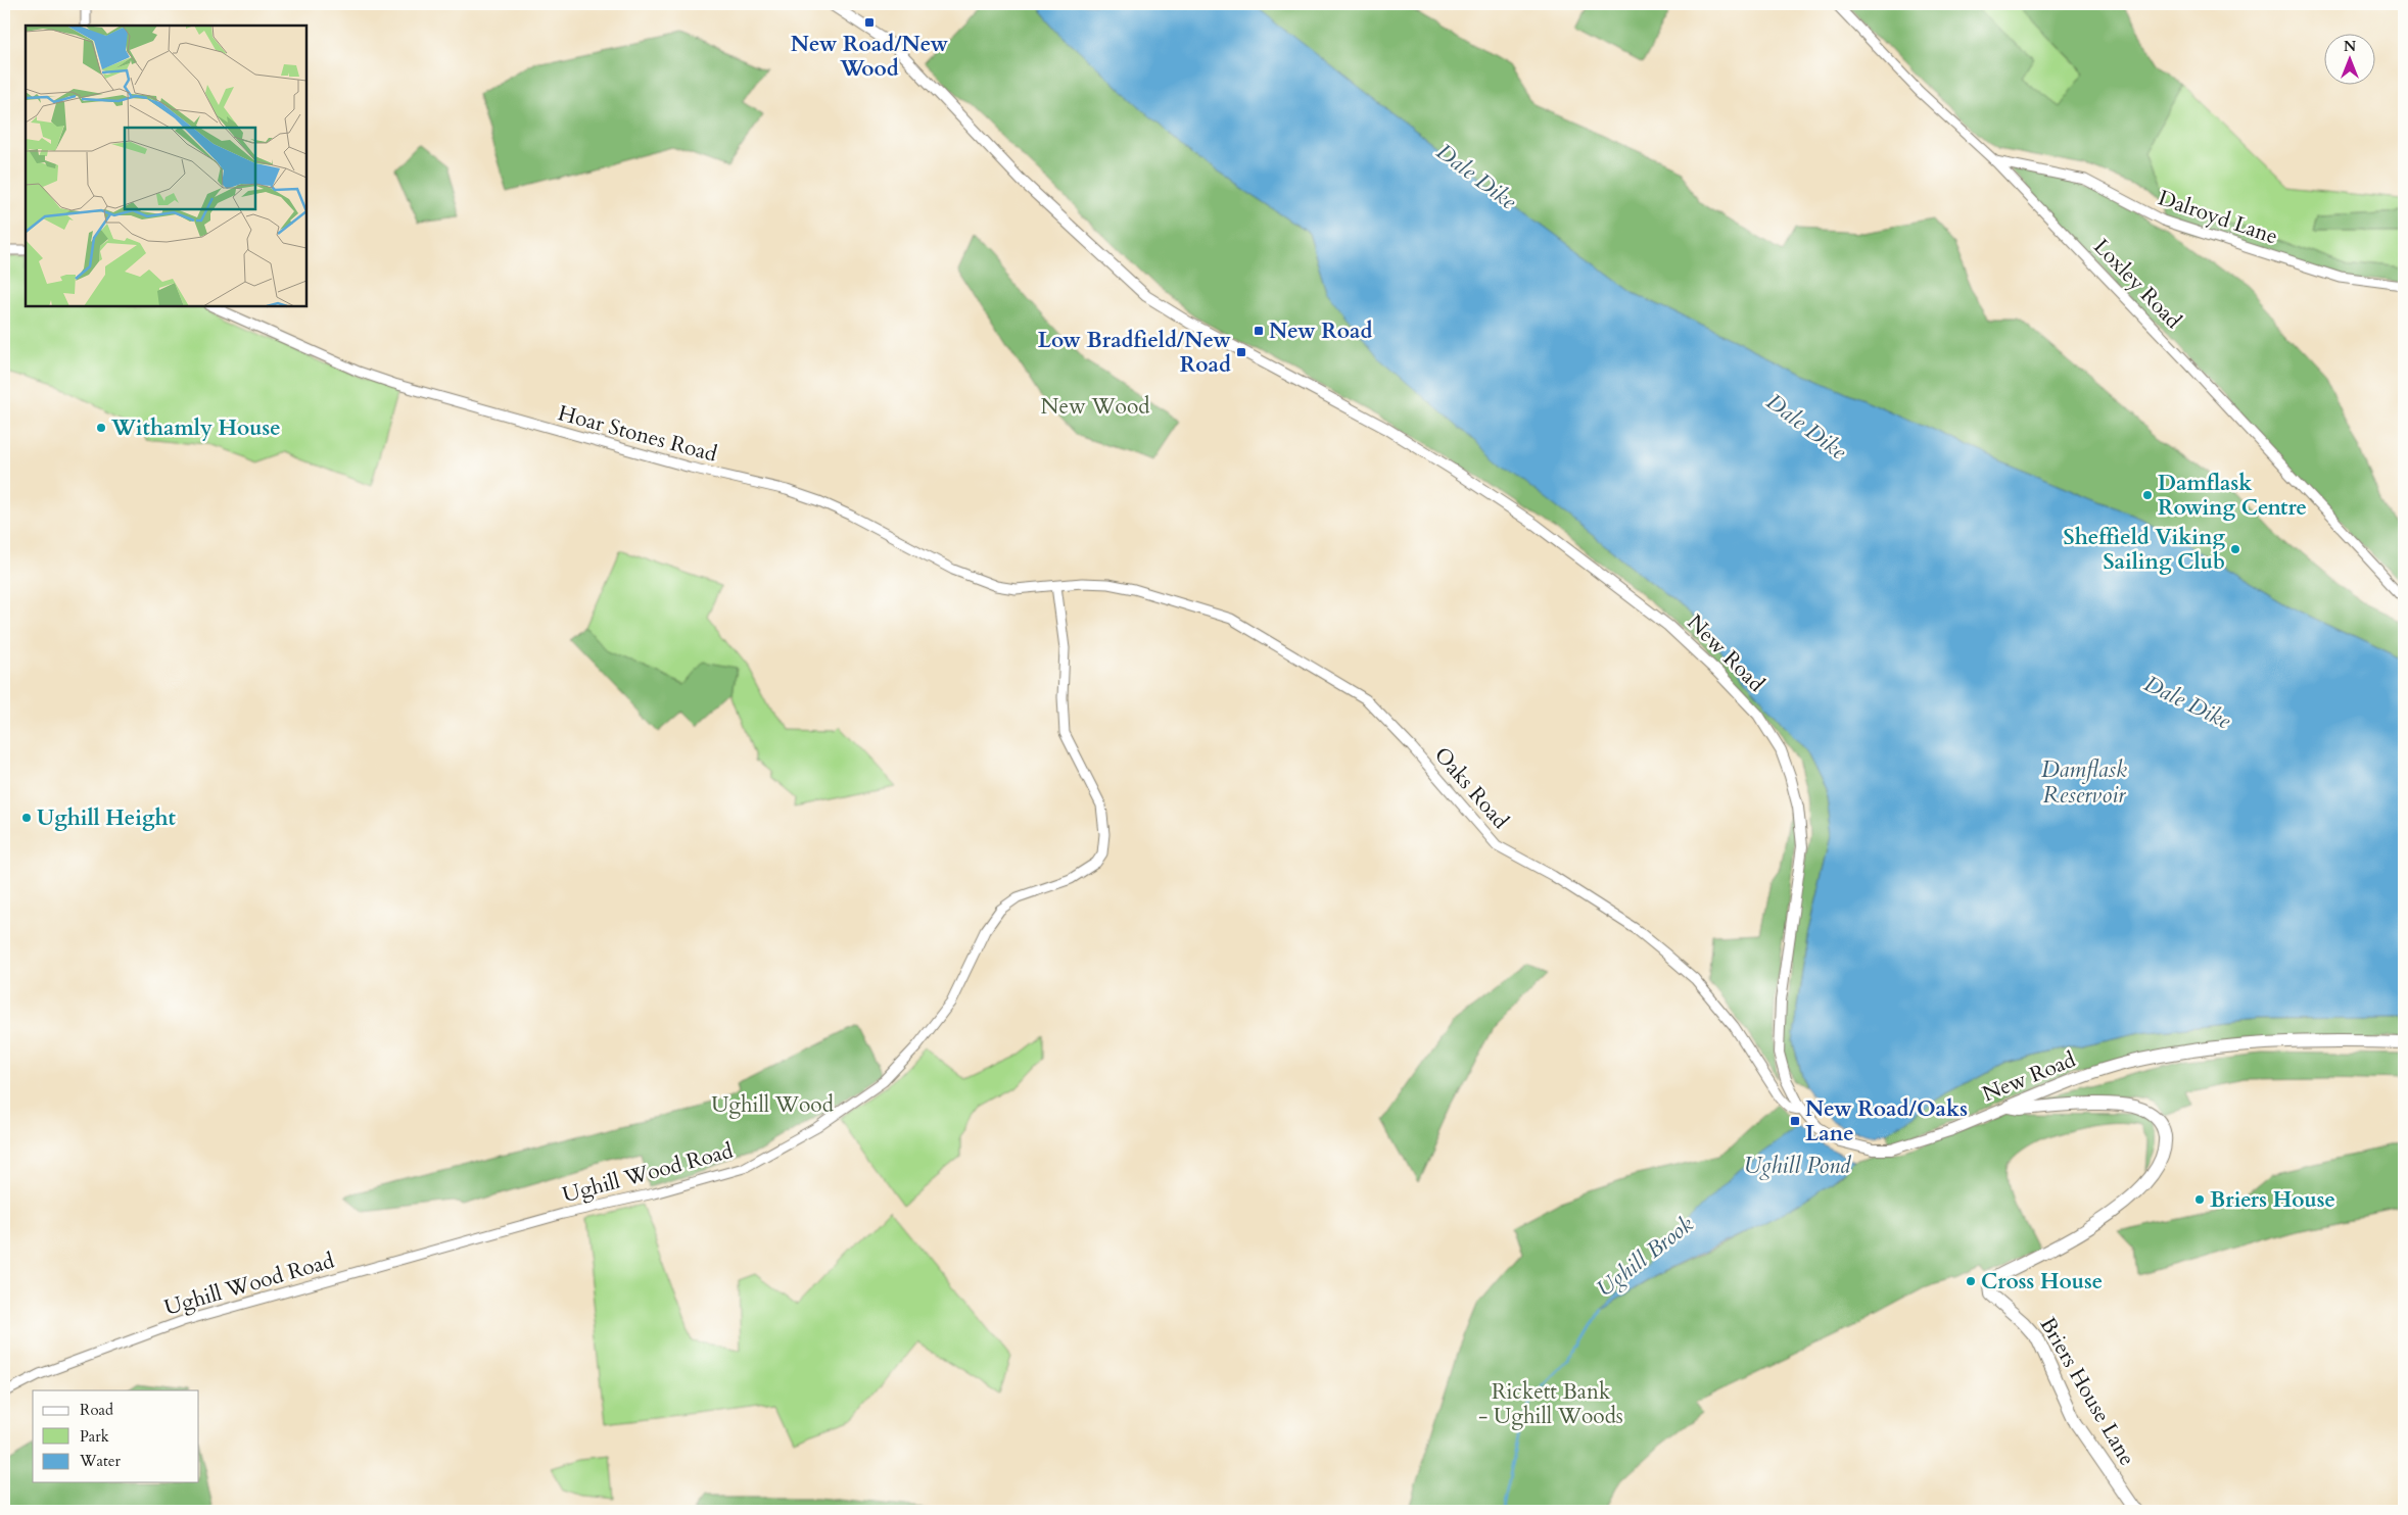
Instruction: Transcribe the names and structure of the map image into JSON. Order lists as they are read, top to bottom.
{
  "streets": {
    "main road": ["New Road", "Briers House Lane"],
    "street": [
      "Dalroyd Lane",
      "Loxley Road",
      "Hoar Stones Road",
      "Oaks Road",
      "Ughill Wood Road"
    ]
  },
  "crossings": [
    ["Dalroyd Lane", "Loxley Road"],
    ["Hoar Stones Road", "Oaks Road"],
    ["Hoar Stones Road", "Ughill Wood Road"],
    ["New Road", "Oaks Road"],
    ["New Road", "Briers House Lane"],
    ["Oaks Road", "Ughill Wood Road"]
  ],
  "water": [
    "Dale Dike",
    "Damflask Reservoir",
    "Ughill Pond",
    "Ughill Brook"
  ],
  "parks": ["New Wood", "Ughill Wood", "Rickett Bank - Ughill Woods"],
  "places": {
    "transit": [
      "New Road/New Wood",
      "New Road",
      "Low Bradfield/New Road",
      "New Road/Oaks Lane"
    ],
    "other": [
      "Withamly House",
      "Damflask Rowing Centre",
      "Sheffield Viking Sailing Club",
      "Ughill Height",
      "Briers House",
      "Cross House"
    ]
  },
  "legend": ["Road", "Park", "Water"],
  "north": "top"
}
